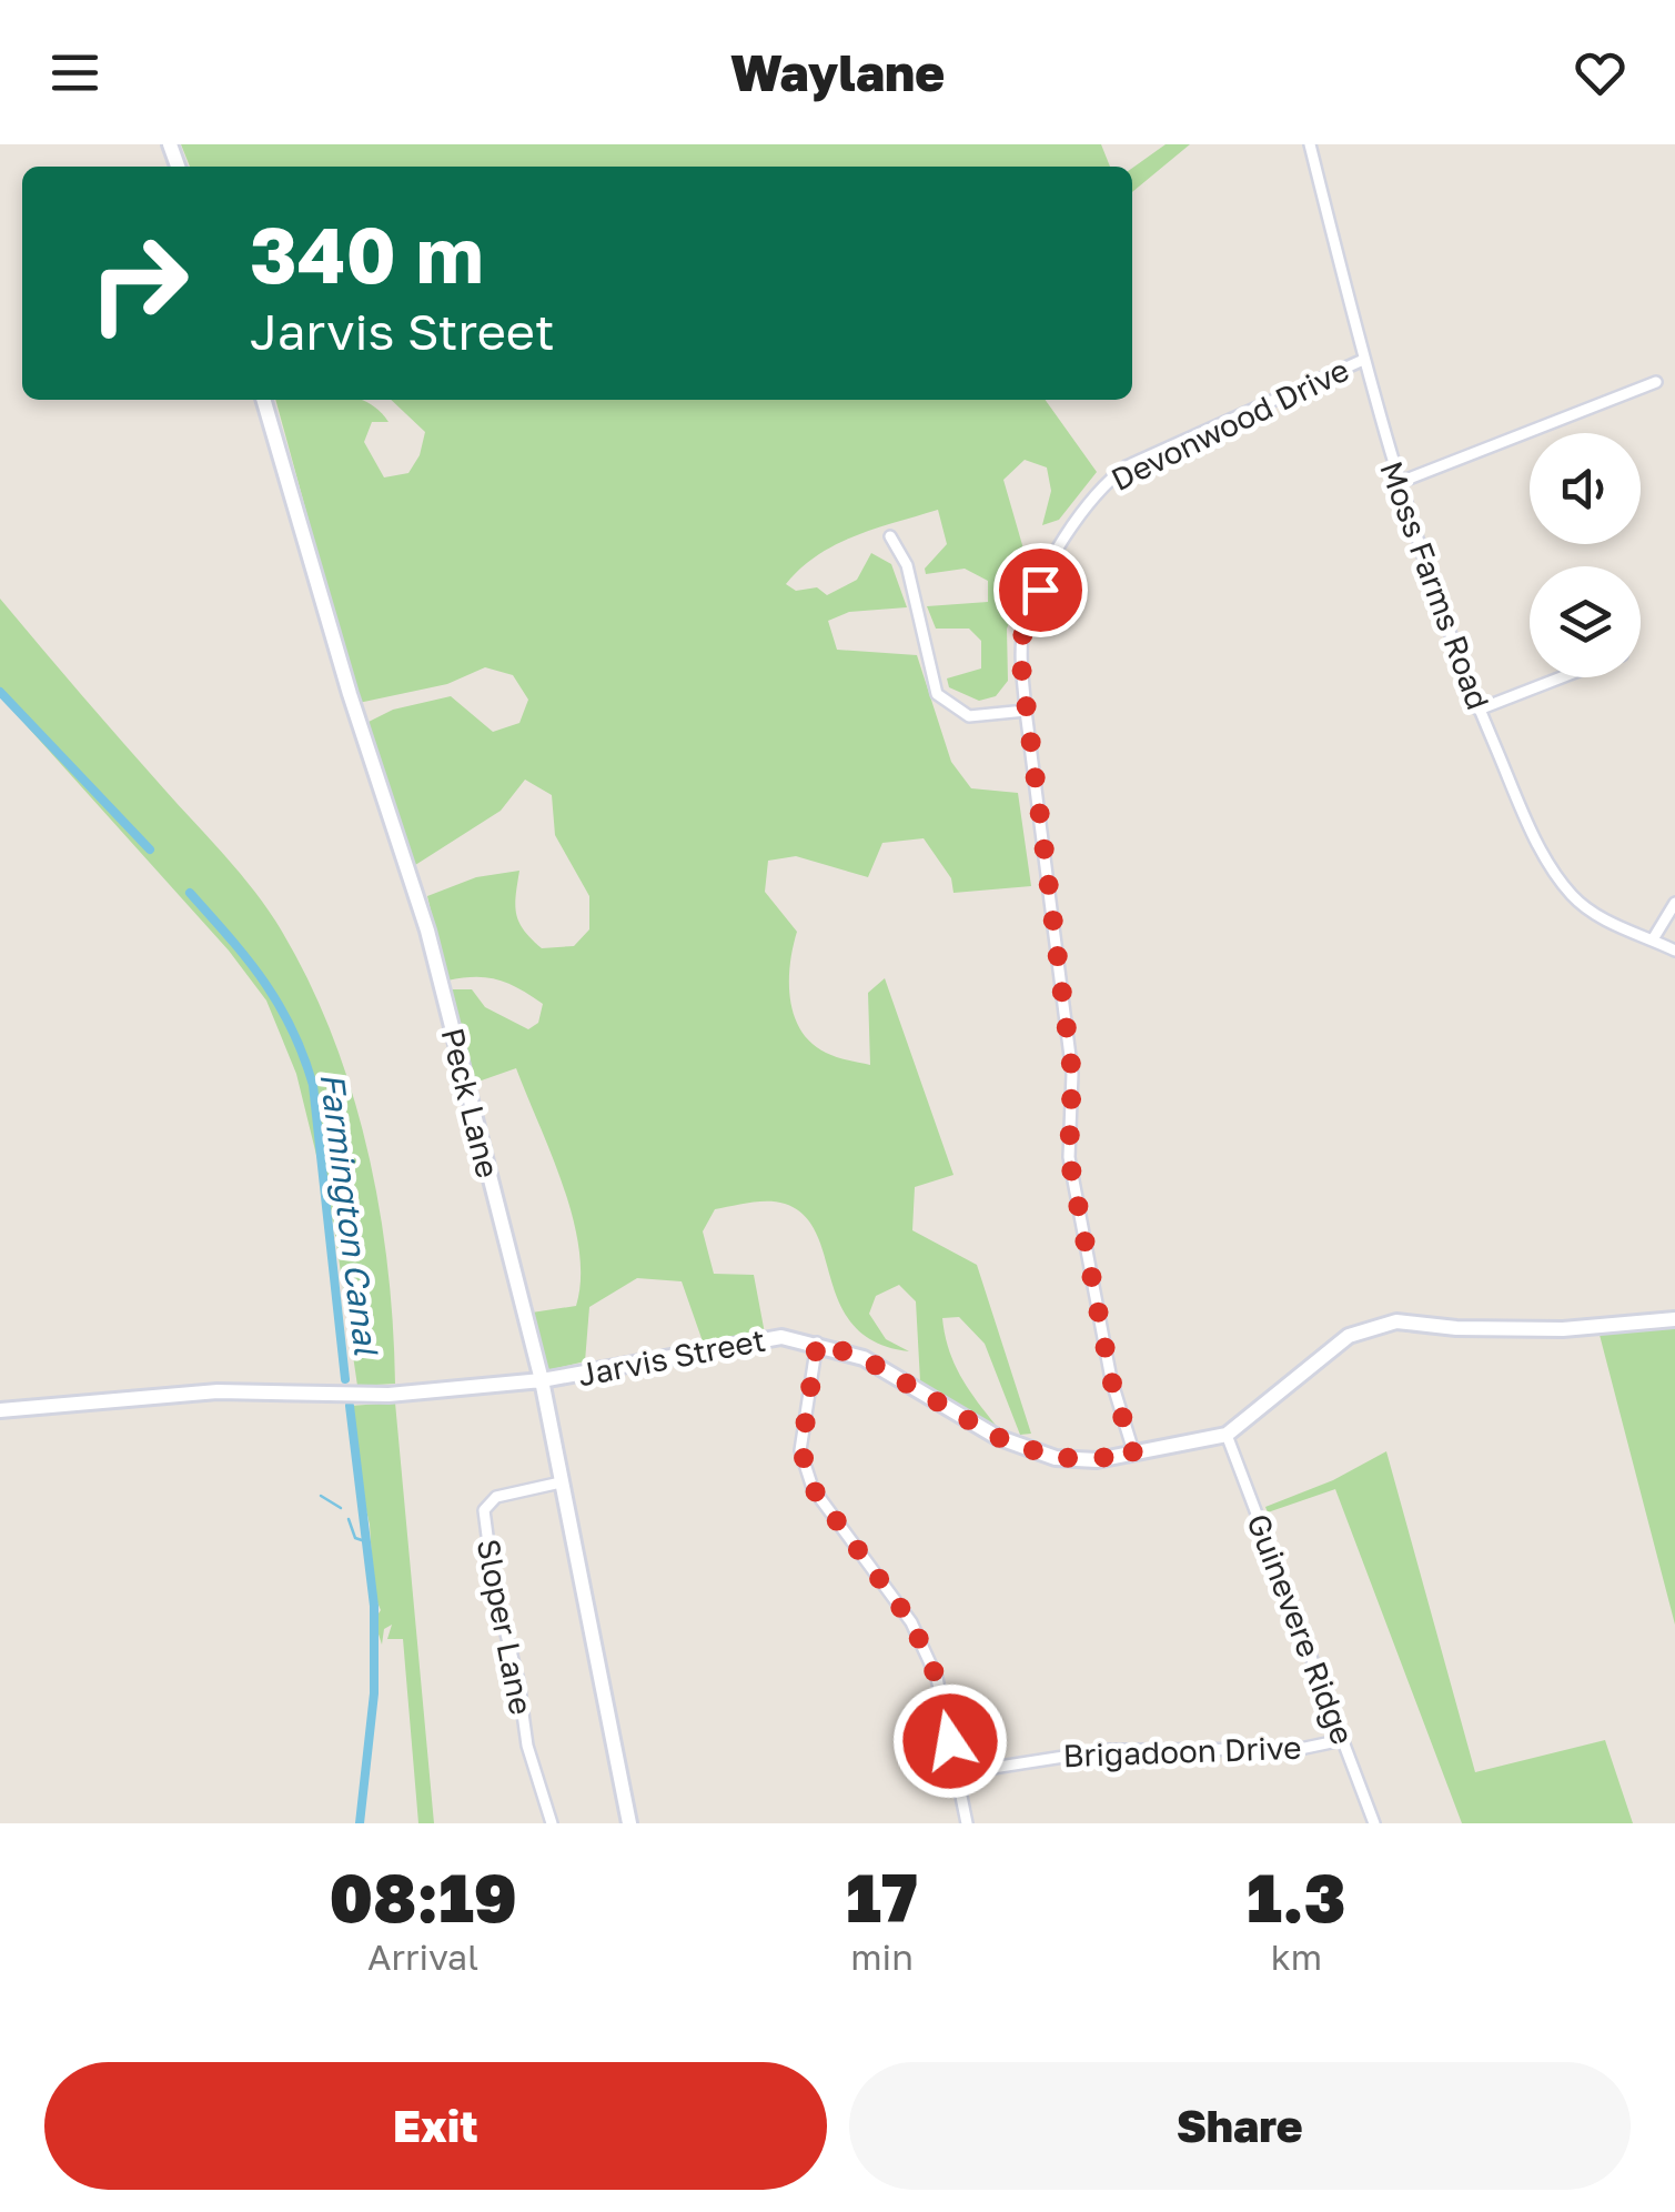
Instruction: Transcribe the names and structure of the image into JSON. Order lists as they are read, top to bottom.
{
  "streets": {
    "street": [
      "Devonwood Drive",
      "Moss Farms Road",
      "Peck Lane",
      "Jarvis Street",
      "Sloper Lane",
      "Guinevere Ridge",
      "Brigadoon Drive"
    ]
  },
  "crossings": [
    ["Devonwood Drive", "Moss Farms Road"],
    ["Devonwood Drive", "Jarvis Street"],
    ["Peck Lane", "Jarvis Street"],
    ["Peck Lane", "Sloper Lane"],
    ["Jarvis Street", "Guinevere Ridge"],
    ["Guinevere Ridge", "Brigadoon Drive"]
  ],
  "water": ["Farmington Canal"],
  "page": {
    "header": "Waylane",
    "turn": ["340 m", "Jarvis Street"],
    "eta": [
      "08:19",
      "Arrival",
      "17",
      "min",
      "1.3",
      "km"
    ],
    "buttons": ["Exit", "Share"]
  }
}
